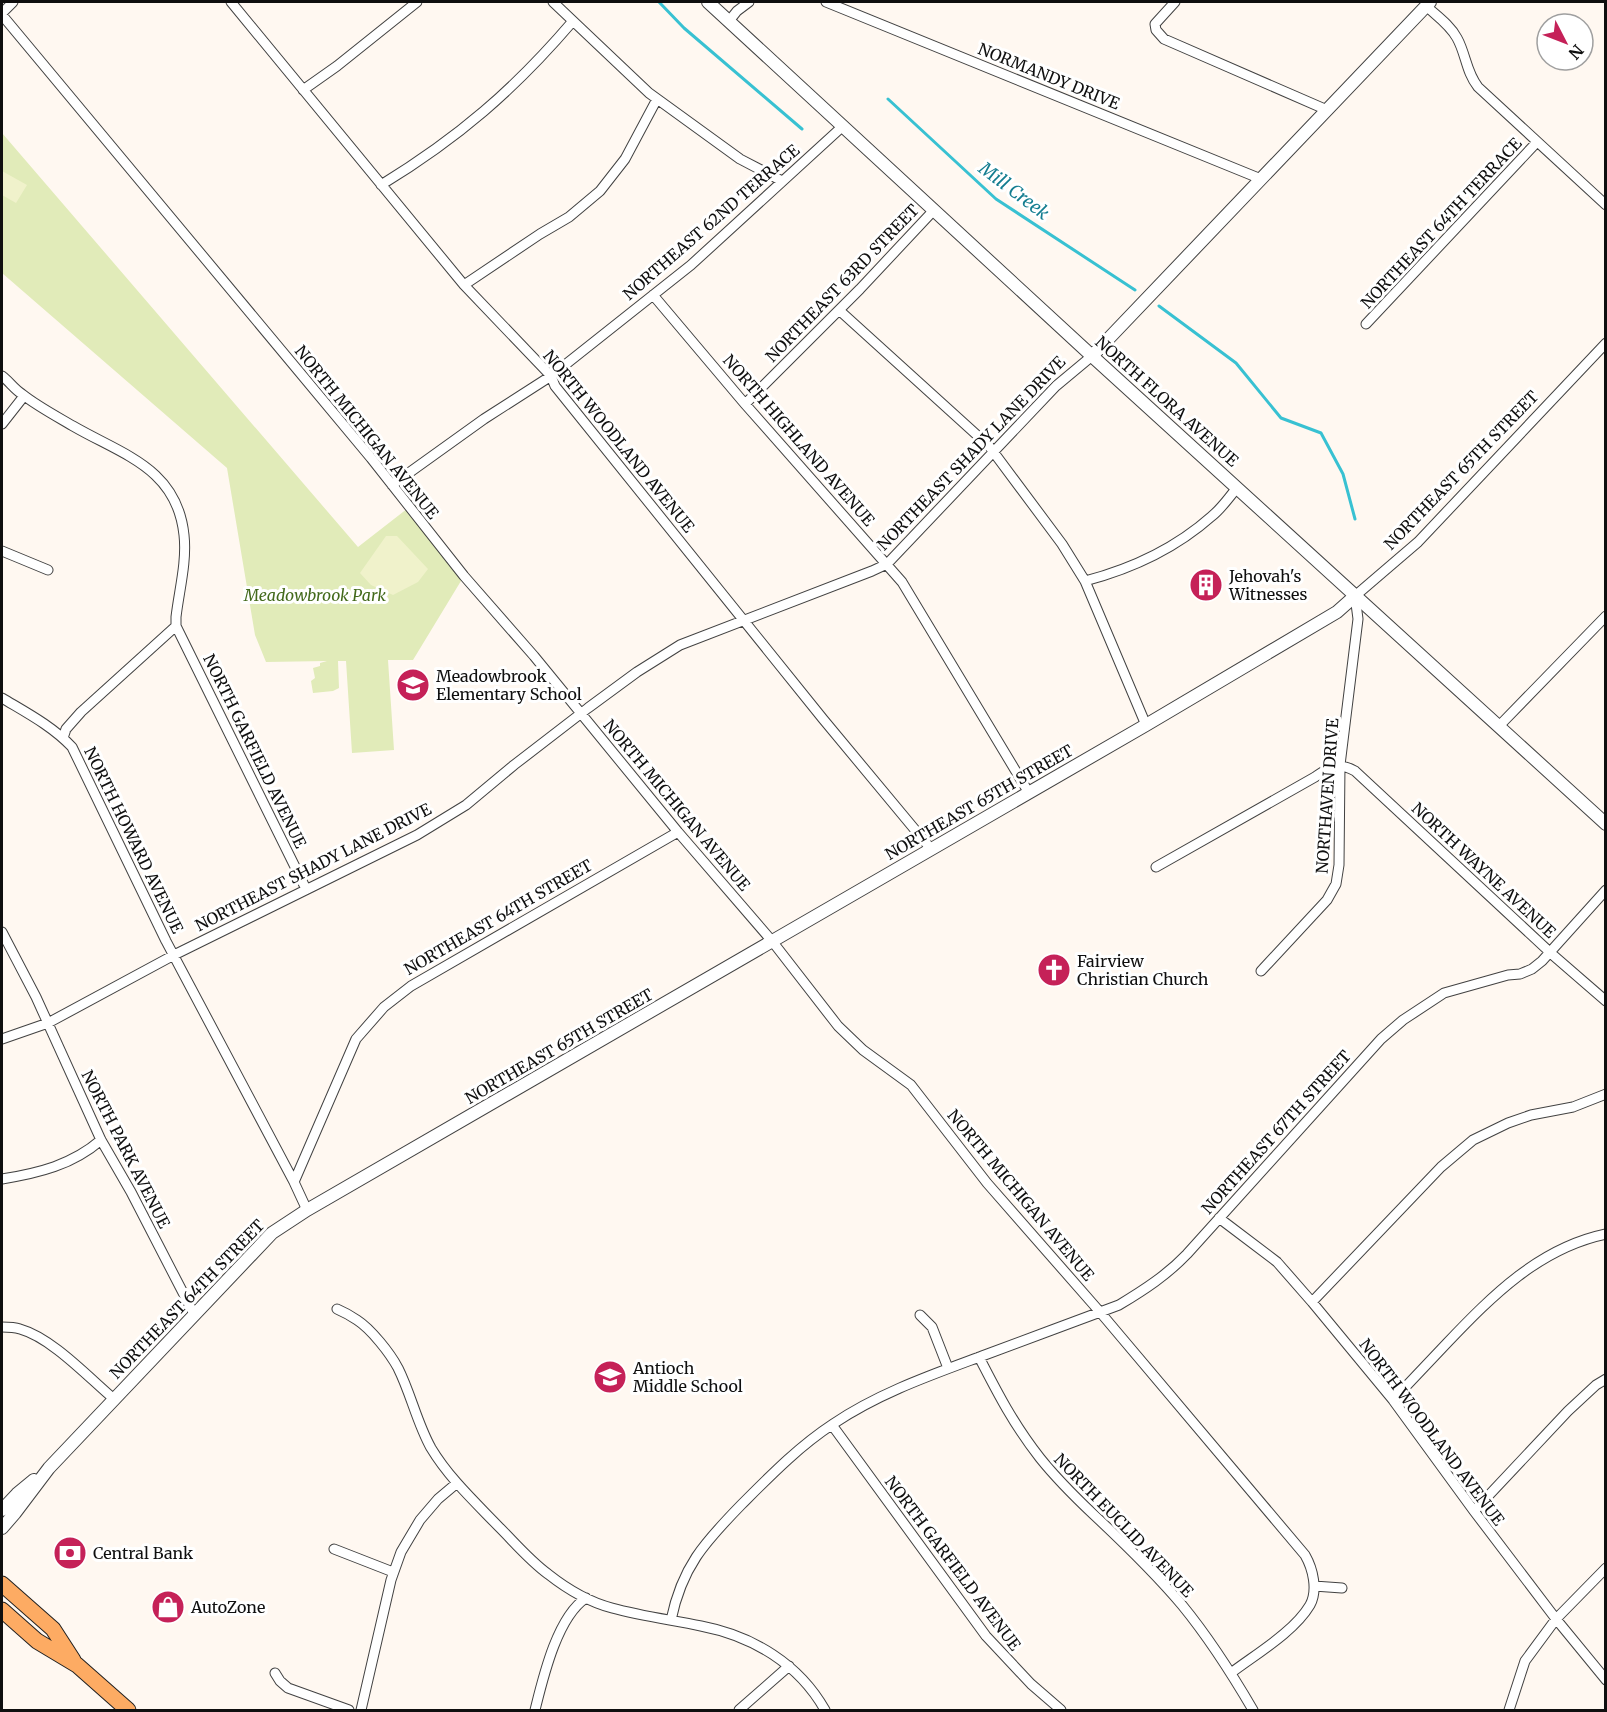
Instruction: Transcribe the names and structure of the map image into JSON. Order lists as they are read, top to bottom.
{
  "streets": {
    "street": [
      "NORMANDY DRIVE",
      "NORTHEAST 62ND TERRACE",
      "NORTHEAST 64TH TERRACE",
      "NORTHEAST 63RD STREET",
      "NORTH FLORA AVENUE",
      "NORTH MICHIGAN AVENUE",
      "NORTH HIGHLAND AVENUE",
      "NORTH WOODLAND AVENUE",
      "NORTHEAST SHADY LANE DRIVE",
      "NORTHEAST 65TH STREET",
      "NORTH GARFIELD AVENUE",
      "NORTHAVEN DRIVE",
      "NORTH HOWARD AVENUE",
      "NORTH WAYNE AVENUE",
      "NORTHEAST 64TH STREET",
      "NORTHEAST 67TH STREET",
      "NORTH PARK AVENUE",
      "NORTH EUCLID AVENUE"
    ]
  },
  "crossings": [
    ["NORMANDY DRIVE", "NORTHEAST SHADY LANE DRIVE"],
    ["NORTHEAST 62ND TERRACE", "NORTH FLORA AVENUE"],
    ["NORTHEAST 62ND TERRACE", "NORTH MICHIGAN AVENUE"],
    ["NORTHEAST 62ND TERRACE", "NORTH HIGHLAND AVENUE"],
    ["NORTHEAST 62ND TERRACE", "NORTH WOODLAND AVENUE"],
    ["NORTHEAST 63RD STREET", "NORTH FLORA AVENUE"],
    ["NORTHEAST 63RD STREET", "NORTH HIGHLAND AVENUE"],
    ["NORTH FLORA AVENUE", "NORTHEAST SHADY LANE DRIVE"],
    ["NORTH FLORA AVENUE", "NORTHEAST 65TH STREET"],
    ["NORTH FLORA AVENUE", "NORTHAVEN DRIVE"],
    ["NORTH MICHIGAN AVENUE", "NORTHEAST SHADY LANE DRIVE"],
    ["NORTH MICHIGAN AVENUE", "NORTHEAST 65TH STREET"],
    ["NORTH MICHIGAN AVENUE", "NORTHEAST 64TH STREET"],
    ["NORTH MICHIGAN AVENUE", "NORTHEAST 67TH STREET"],
    ["NORTH HIGHLAND AVENUE", "NORTHEAST SHADY LANE DRIVE"],
    ["NORTH HIGHLAND AVENUE", "NORTHEAST 65TH STREET"],
    ["NORTH WOODLAND AVENUE", "NORTHEAST SHADY LANE DRIVE"],
    ["NORTH WOODLAND AVENUE", "NORTHEAST 65TH STREET"],
    ["NORTH WOODLAND AVENUE", "NORTHEAST 67TH STREET"],
    ["NORTHEAST SHADY LANE DRIVE", "NORTH GARFIELD AVENUE"],
    ["NORTHEAST SHADY LANE DRIVE", "NORTH HOWARD AVENUE"],
    ["NORTHEAST SHADY LANE DRIVE", "NORTH PARK AVENUE"],
    ["NORTHEAST 65TH STREET", "NORTHAVEN DRIVE"],
    ["NORTHEAST 65TH STREET", "NORTHEAST 64TH STREET"],
    ["NORTH GARFIELD AVENUE", "NORTHEAST 67TH STREET"],
    ["NORTHAVEN DRIVE", "NORTH WAYNE AVENUE"],
    ["NORTH HOWARD AVENUE", "NORTHEAST 64TH STREET"],
    ["NORTH WAYNE AVENUE", "NORTHEAST 67TH STREET"],
    ["NORTHEAST 64TH STREET", "NORTH PARK AVENUE"],
    ["NORTHEAST 67TH STREET", "NORTH EUCLID AVENUE"]
  ],
  "water": ["Mill Creek"],
  "parks": ["Meadowbrook Park"],
  "places": {
    "building": ["Jehovah's Witnesses"],
    "school or university": ["Meadowbrook Elementary School", "Antioch Middle School"],
    "church": ["Fairview Christian Church"],
    "bank": ["Central Bank"],
    "shop": ["AutoZone"]
  },
  "north": "bottom right"
}
